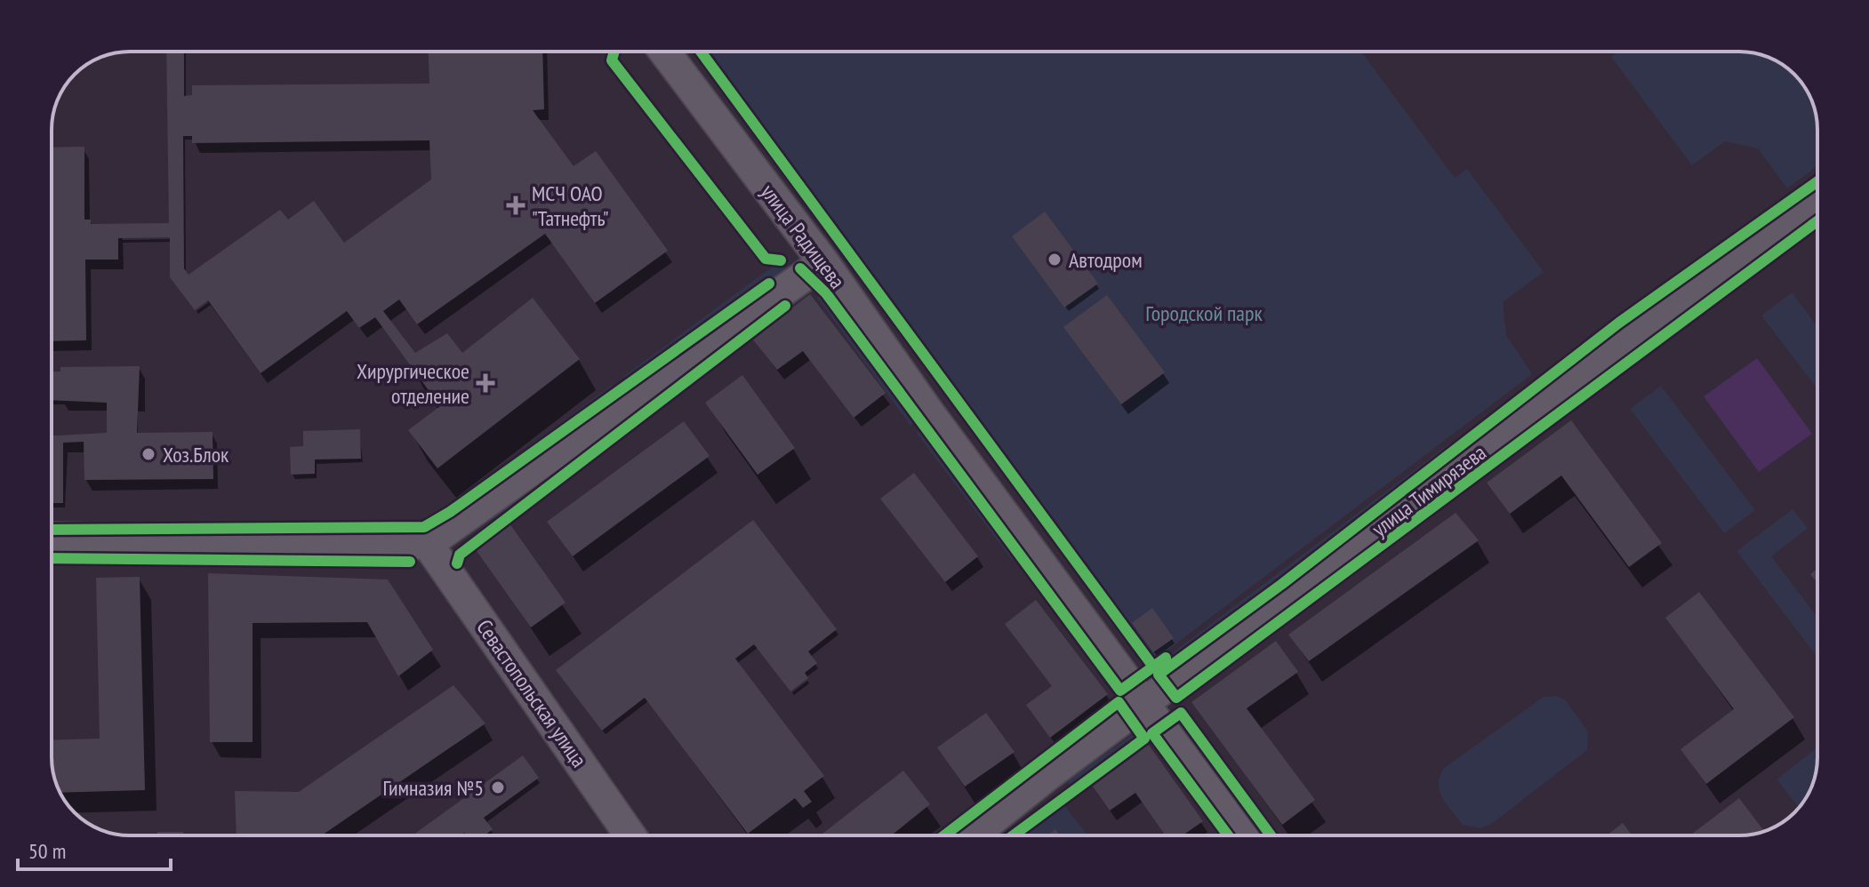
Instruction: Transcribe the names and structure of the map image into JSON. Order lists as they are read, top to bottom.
{
  "streets": {
    "street": ["улица Радищева", "улица Тимирязева", "Севастопольская улица"]
  },
  "crossings": [
    ["улица Радищева", "улица Тимирязева"]
  ],
  "parks": ["Городской парк"],
  "places": {
    "health": ["МСЧ ОАО \"Татнефть\"", "Хирургическое отделение"],
    "other": ["Автодром", "Хоз.Блок", "Гимназия №5"]
  },
  "scale_bar": "50 m"
}
